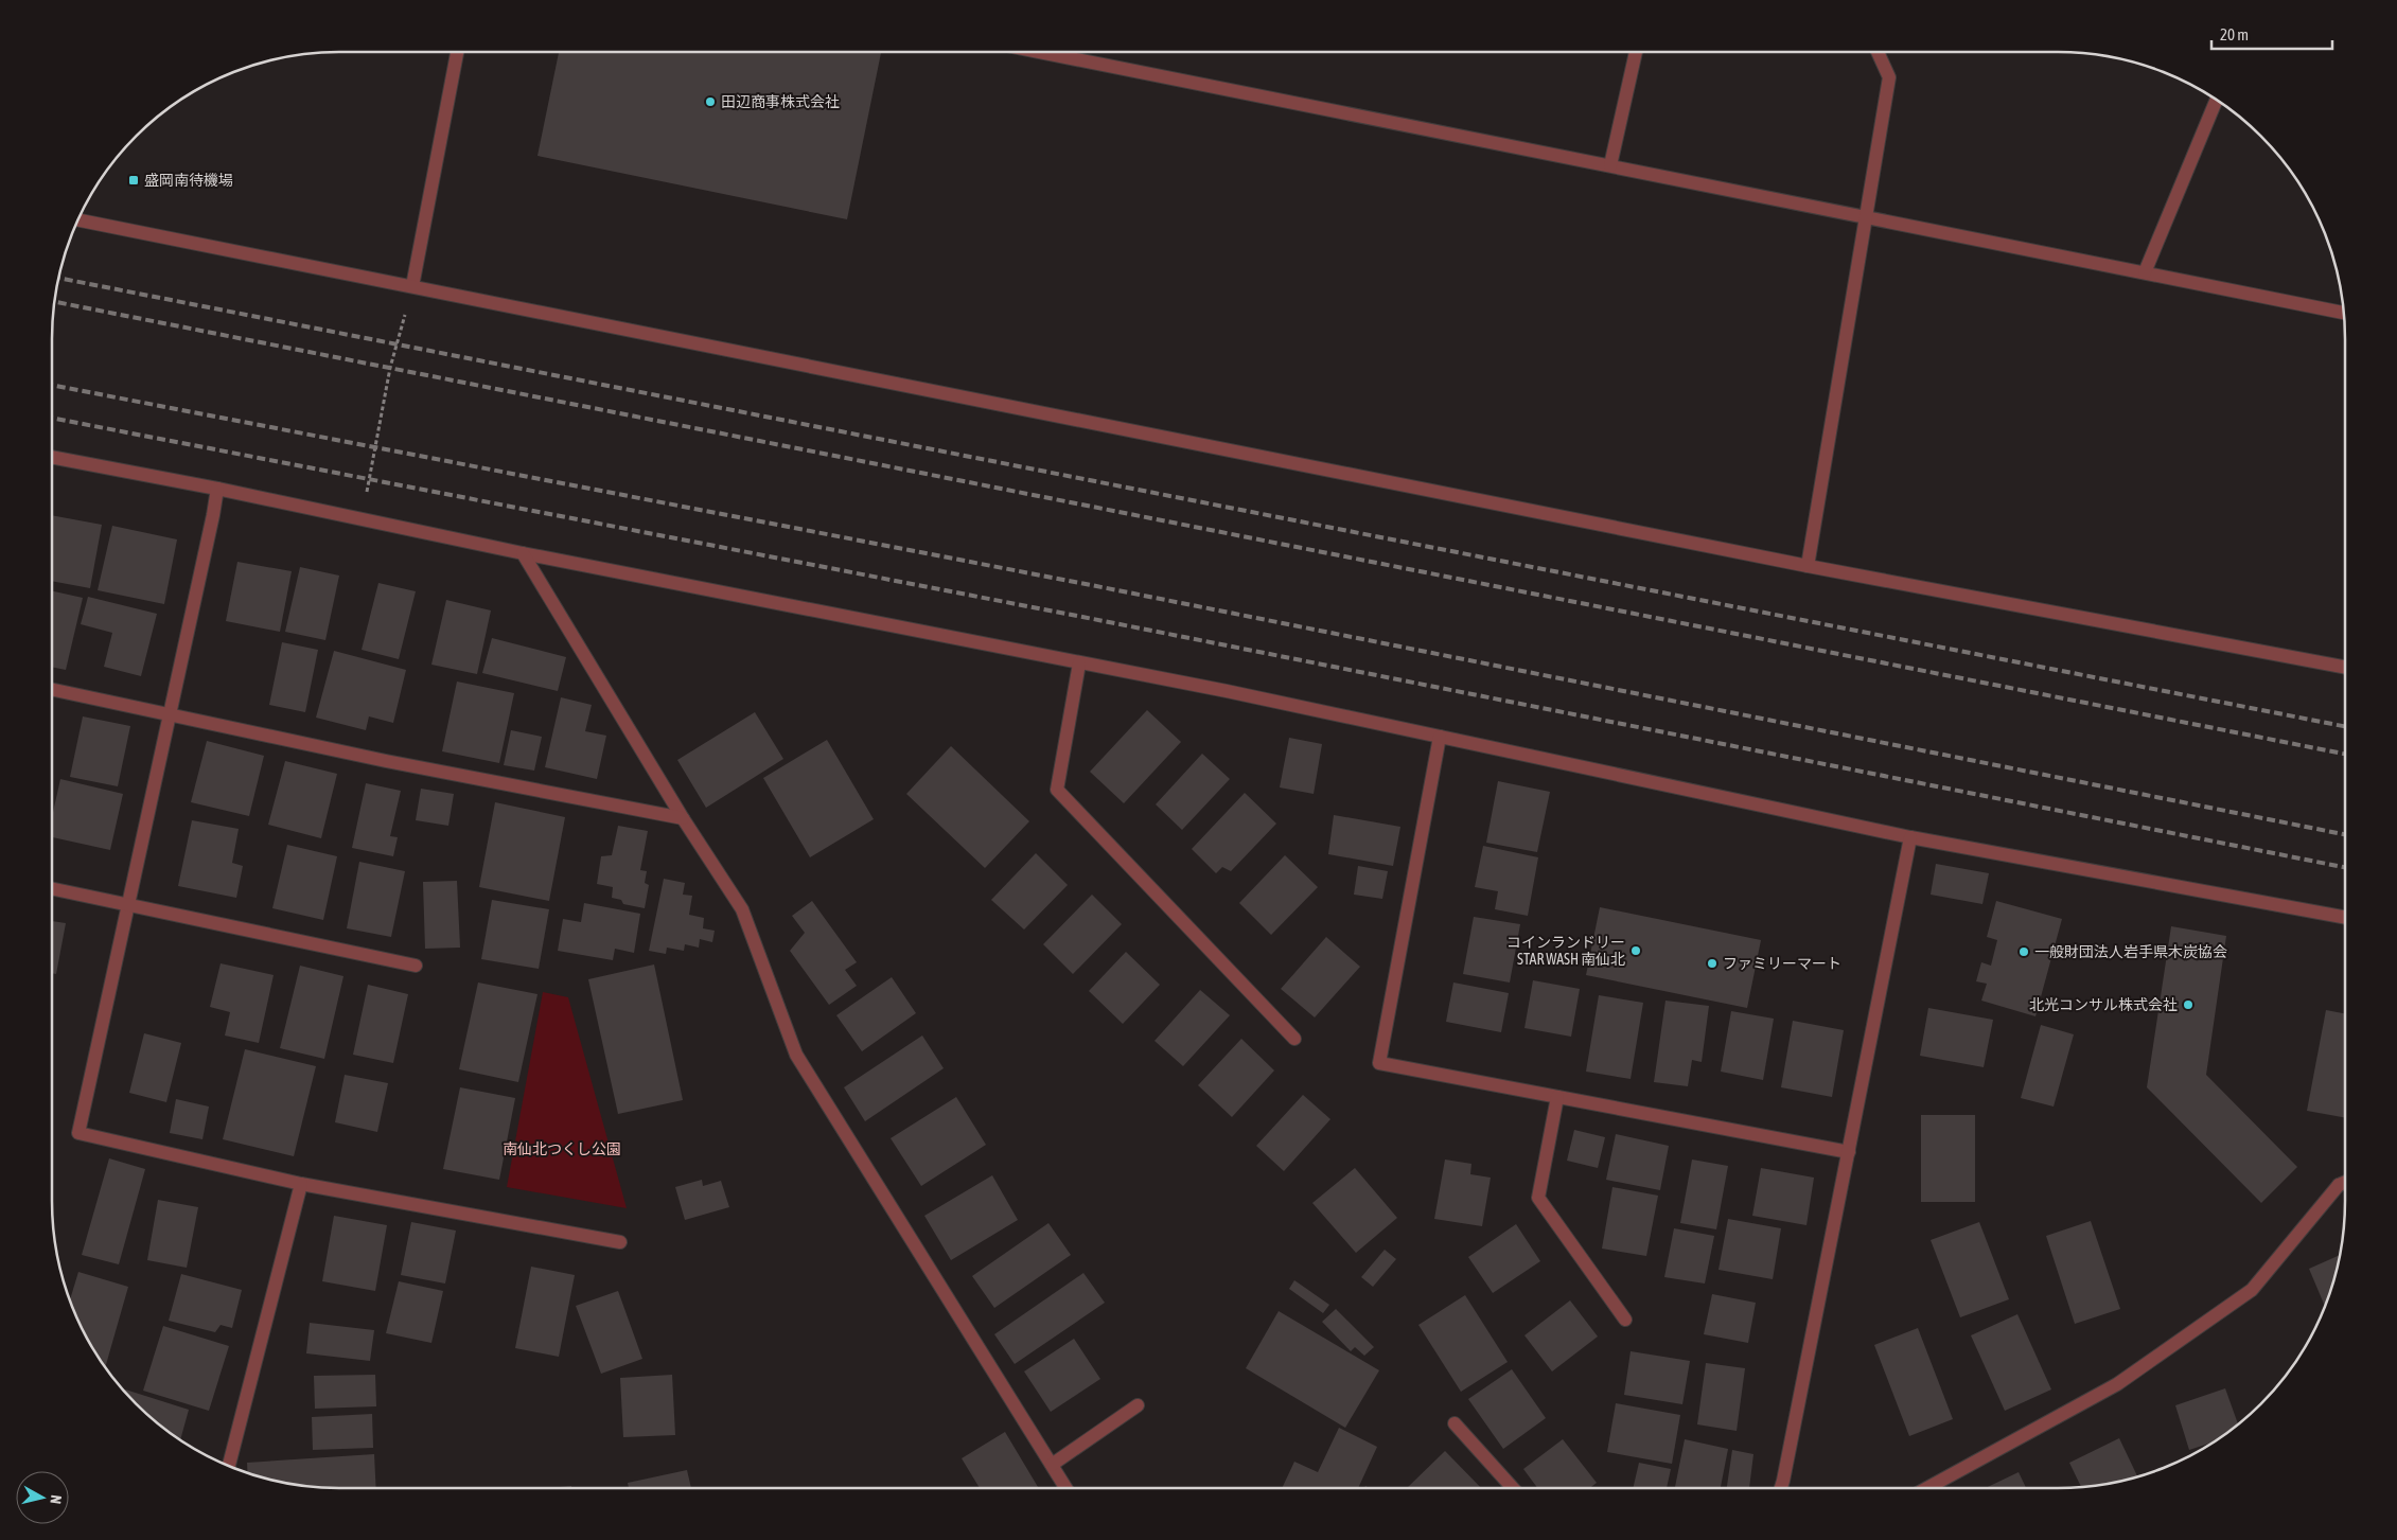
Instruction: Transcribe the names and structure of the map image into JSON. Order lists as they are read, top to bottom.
{
  "parks": ["南仙北つくし公園"],
  "places": {
    "other": [
      "田辺商事株式会社",
      "コインランドリー STAR WASH 南仙北",
      "一般財団法人岩手県木炭協会",
      "ファミリーマート",
      "北光コンサル株式会社"
    ],
    "transit": ["盛岡南待機場"]
  },
  "scale_bar": "20 m",
  "north": "right"
}
